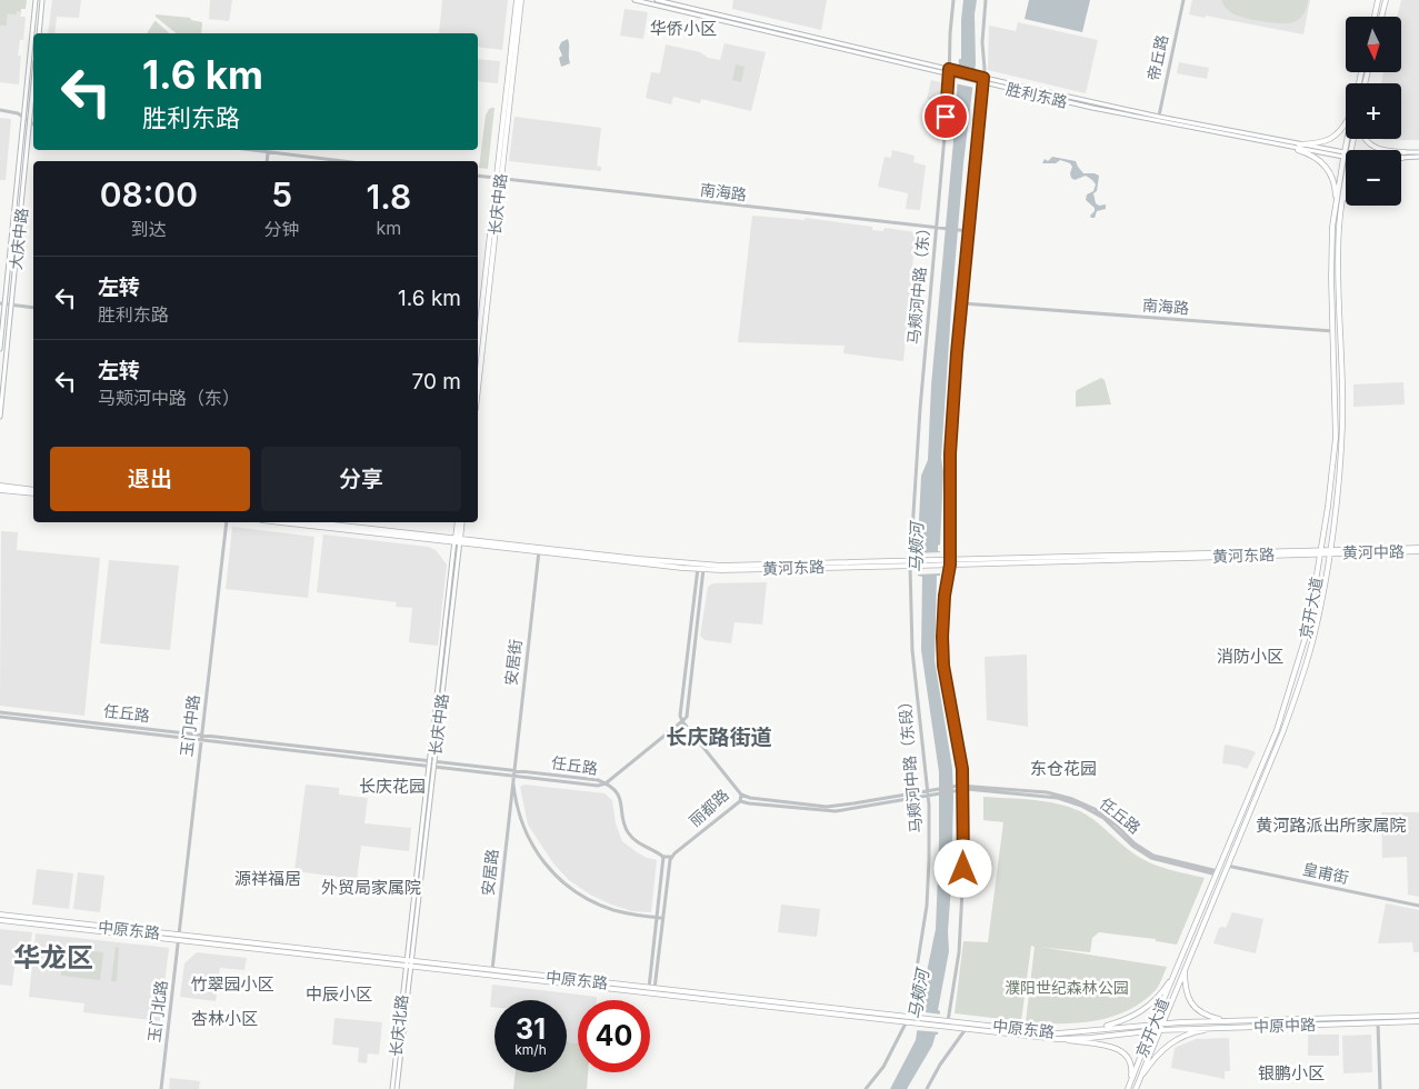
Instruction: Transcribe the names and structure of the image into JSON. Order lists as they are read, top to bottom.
{
  "streets": {
    "main road": [
      "胜利东路",
      "长庆中路",
      "大庆中路",
      "黄河中路",
      "黄河东路",
      "京开大道",
      "中原东路",
      "长庆北路",
      "中原中路"
    ],
    "street": [
      "帝丘路",
      "南海路",
      "马颊河中路（东）",
      "安居街",
      "任丘路",
      "玉门中路",
      "马颊河中路（东段）",
      "丽都路",
      "安居路",
      "皇甫街",
      "玉门北路"
    ]
  },
  "crossings": [
    ["帝丘路", "胜利东路"],
    ["胜利东路", "马颊河中路（东）"],
    ["胜利东路", "京开大道"],
    ["南海路", "长庆中路"],
    ["南海路", "马颊河中路（东）"],
    ["南海路", "京开大道"],
    ["长庆中路", "黄河东路"],
    ["长庆中路", "任丘路"],
    ["长庆中路", "中原东路"],
    ["长庆中路", "长庆北路"],
    ["马颊河中路（东）", "黄河东路"],
    ["马颊河中路（东）", "马颊河中路（东段）"],
    ["黄河中路", "黄河东路"],
    ["黄河中路", "京开大道"],
    ["黄河东路", "京开大道"],
    ["黄河东路", "安居街"],
    ["黄河东路", "马颊河中路（东段）"],
    ["京开大道", "任丘路"],
    ["京开大道", "皇甫街"],
    ["京开大道", "中原东路"],
    ["京开大道", "中原中路"],
    ["安居街", "任丘路"],
    ["安居街", "安居路"],
    ["任丘路", "玉门中路"],
    ["任丘路", "马颊河中路（东段）"],
    ["任丘路", "丽都路"],
    ["任丘路", "安居路"],
    ["玉门中路", "中原东路"],
    ["玉门中路", "玉门北路"],
    ["马颊河中路（东段）", "中原东路"],
    ["安居路", "中原东路"],
    ["中原东路", "玉门北路"],
    ["中原东路", "长庆北路"],
    ["中原东路", "中原中路"]
  ],
  "districts": [
    "华侨小区",
    "消防小区",
    "长庆路街道",
    "东仓花园",
    "长庆花园",
    "黄河路派出所家属院",
    "源祥福居",
    "外贸局家属院",
    "华龙区",
    "竹翠园小区",
    "中辰小区",
    "杏林小区",
    "银鹏小区"
  ],
  "water": ["马颊河"],
  "parks": ["濮阳世纪森林公园"],
  "north": "bottom",
  "page": {
    "map_buttons": ["+", "−"],
    "turn": ["1.6 km", "胜利东路"],
    "eta": [
      "08:00",
      "到达",
      "5",
      "分钟",
      "1.8",
      "km"
    ],
    "list": [
      {
        "name": "左转",
        "note": "胜利东路",
        "value": "1.6 km"
      },
      {
        "name": "左转",
        "note": "马颊河中路（东）",
        "value": "70 m"
      }
    ],
    "buttons": ["退出", "分享"],
    "speed": "31 km/h",
    "limit": "40"
  }
}
